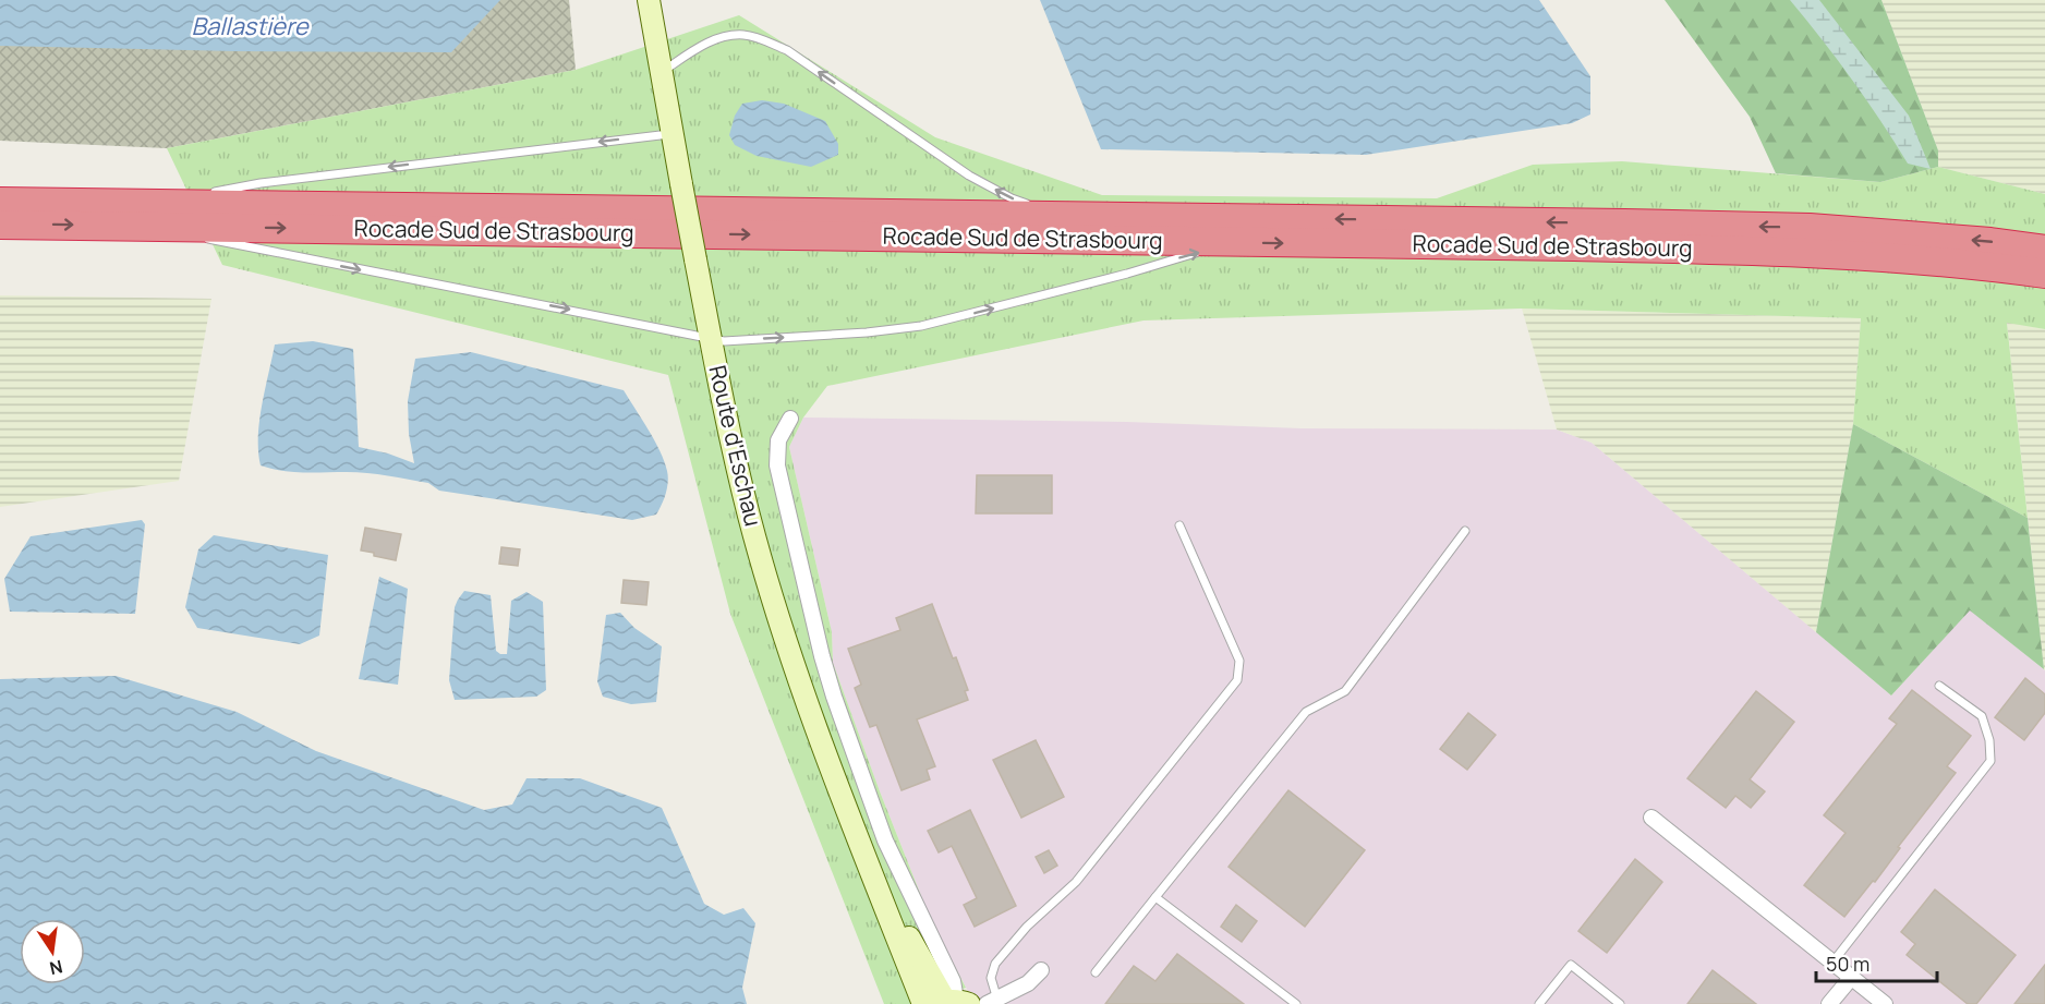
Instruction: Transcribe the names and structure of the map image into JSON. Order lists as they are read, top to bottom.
{
  "streets": {
    "highway": ["Rocade Sud de Strasbourg"],
    "main road": ["Route d'Eschau"]
  },
  "water": ["Ballastière"],
  "scale_bar": "50 m",
  "north": "bottom"
}
